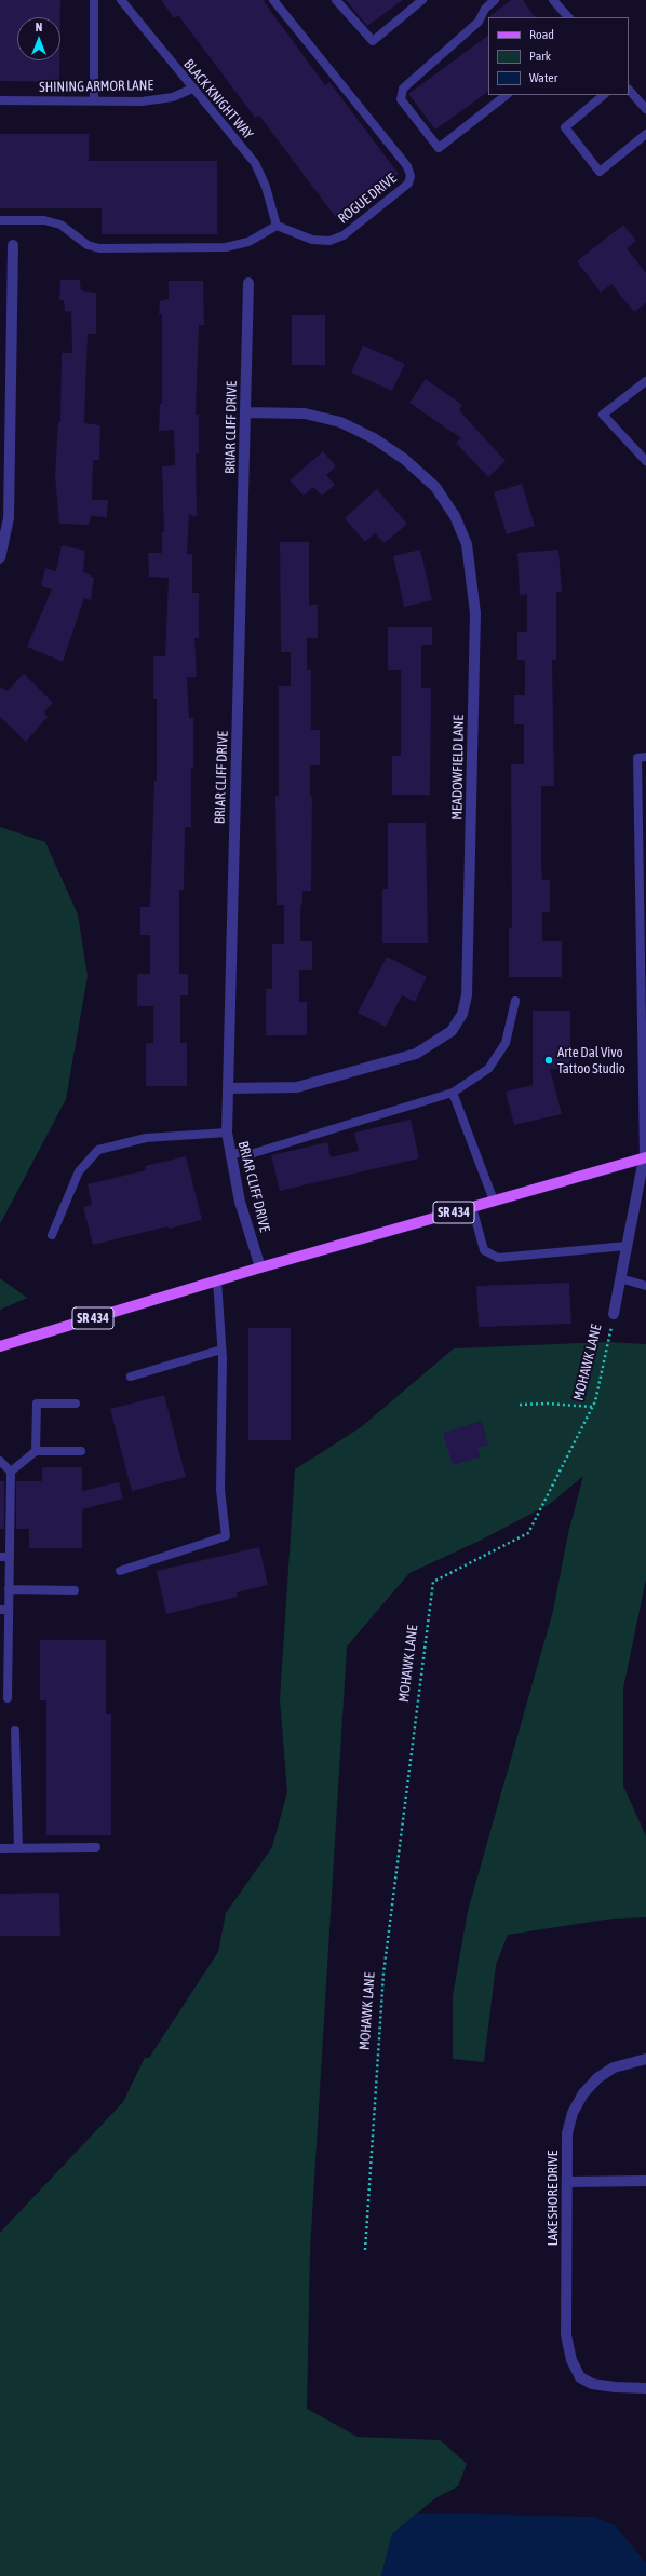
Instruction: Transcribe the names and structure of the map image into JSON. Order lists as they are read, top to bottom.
{
  "streets": {
    "main road": ["SR 434"],
    "street": [
      "BRIAR CLIFF DRIVE",
      "MEADOWFIELD LANE",
      "MOHAWK LANE",
      "LAKE SHORE DRIVE"
    ],
    "lane": ["SHINING ARMOR LANE", "BLACK KNIGHT WAY", "ROGUE DRIVE"]
  },
  "crossings": [
    ["SHINING ARMOR LANE", "BLACK KNIGHT WAY"],
    ["BLACK KNIGHT WAY", "ROGUE DRIVE"],
    ["BRIAR CLIFF DRIVE", "MEADOWFIELD LANE"],
    ["BRIAR CLIFF DRIVE", "SR 434"],
    ["SR 434", "MOHAWK LANE"]
  ],
  "places": ["Arte Dal Vivo Tattoo Studio"],
  "legend": ["Road", "Park", "Water"],
  "north": "top"
}
